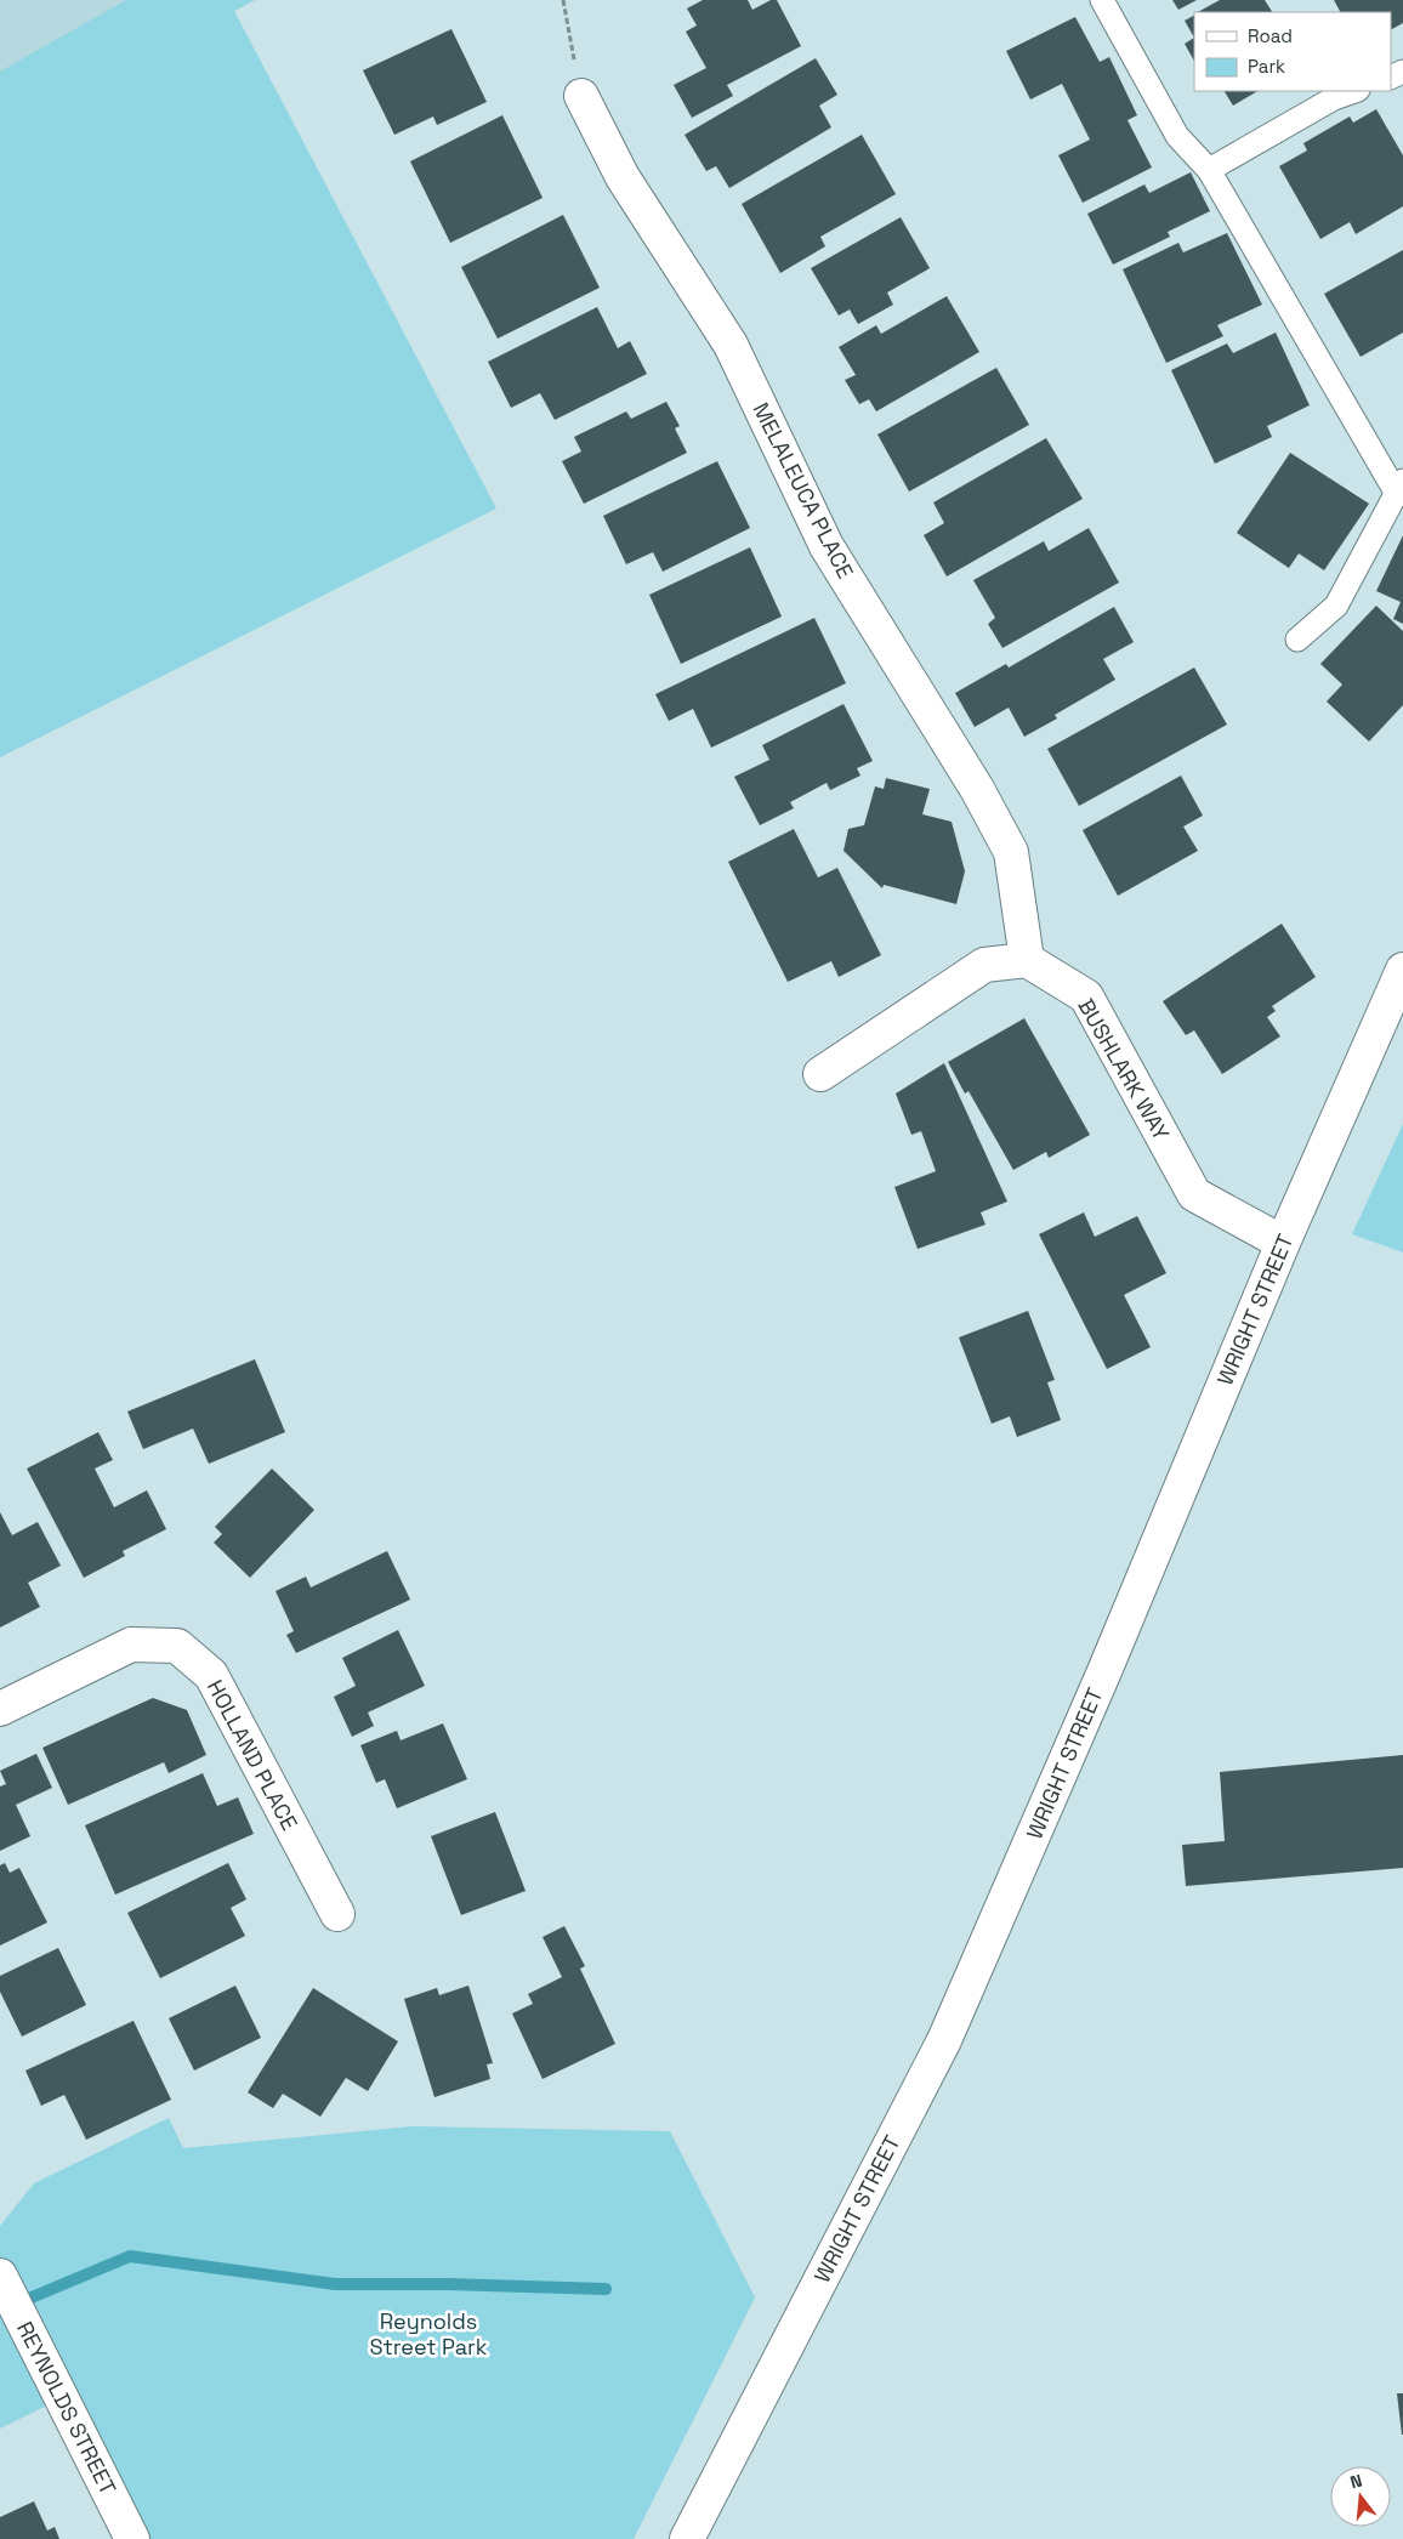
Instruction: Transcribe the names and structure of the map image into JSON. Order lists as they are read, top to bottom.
{
  "streets": {
    "street": [
      "MELALEUCA PLACE",
      "BUSHLARK WAY",
      "WRIGHT STREET",
      "HOLLAND PLACE",
      "REYNOLDS STREET"
    ]
  },
  "crossings": [
    ["MELALEUCA PLACE", "BUSHLARK WAY"],
    ["BUSHLARK WAY", "WRIGHT STREET"]
  ],
  "parks": ["Reynolds Street Park"],
  "legend": ["Road", "Park"],
  "north": "top"
}
